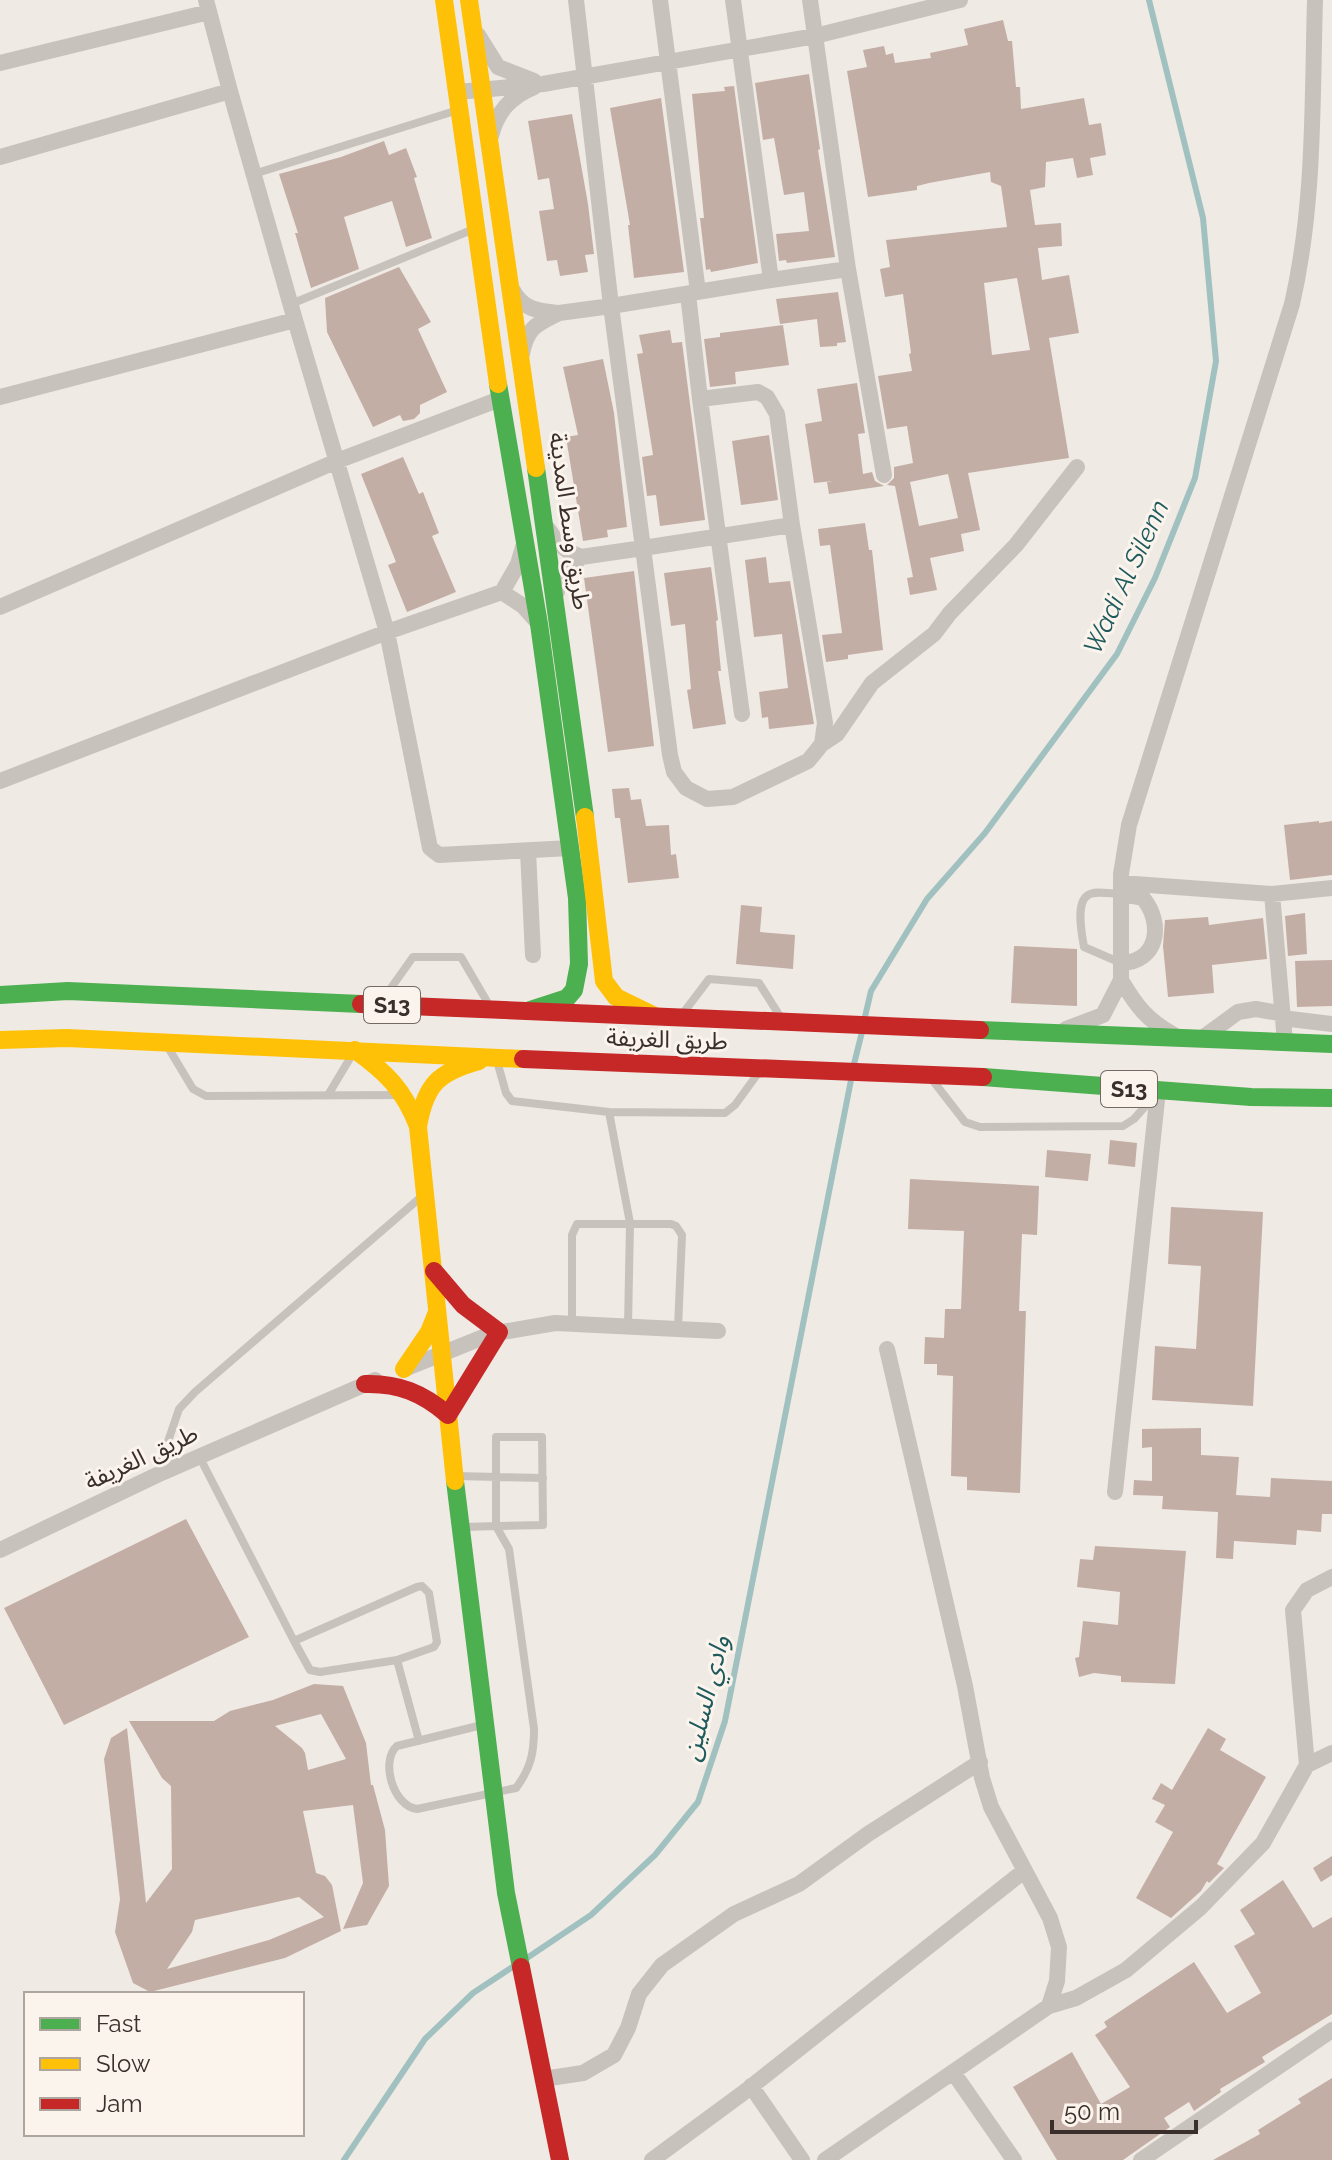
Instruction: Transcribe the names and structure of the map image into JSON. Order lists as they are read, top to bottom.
{
  "streets": {
    "main road": ["طريق وسط المدينة", "S13", "طريق الغريفة"]
  },
  "crossings": [
    ["طريق وسط المدينة", "طريق الغريفة"]
  ],
  "water": ["Wadi Al Silenn", "وادي السلين"],
  "legend": ["Fast", "Slow", "Jam"],
  "scale_bar": "50 m"
}
